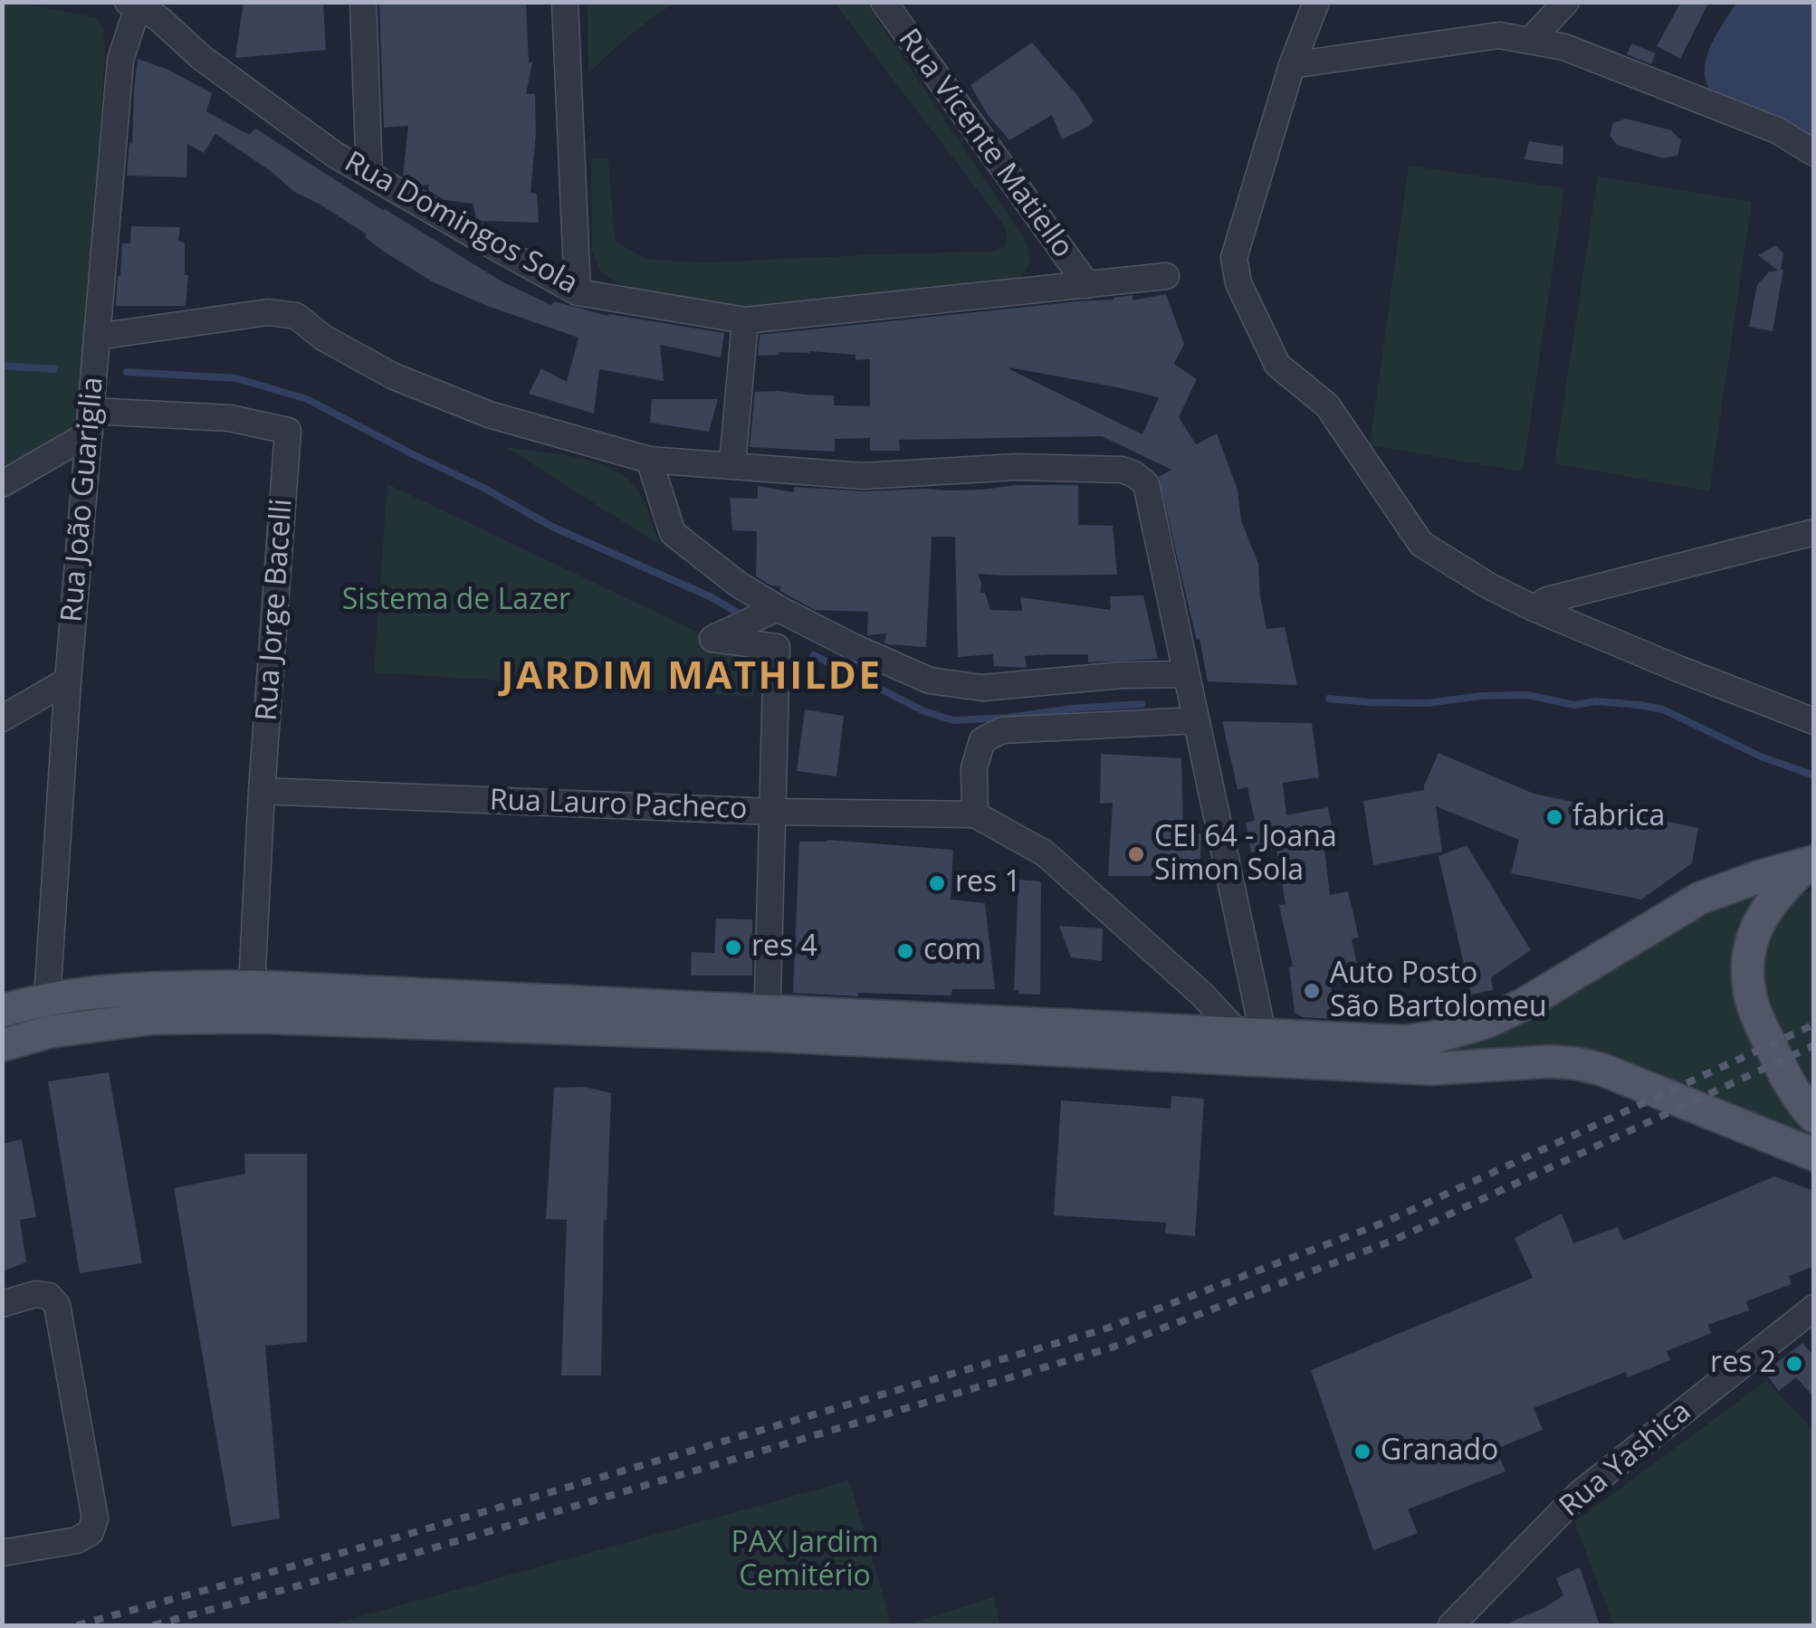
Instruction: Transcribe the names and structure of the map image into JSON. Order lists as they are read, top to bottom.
{
  "streets": {
    "street": [
      "Rua Vicente Matiello",
      "Rua Domingos Sola",
      "Rua João Guariglia",
      "Rua Jorge Bacelli",
      "Rua Lauro Pacheco",
      "Rua Yashica"
    ]
  },
  "crossings": [
    ["Rua Vicente Matiello", "Rua Domingos Sola"],
    ["Rua Domingos Sola", "Rua João Guariglia"],
    ["Rua João Guariglia", "Rua Jorge Bacelli"],
    ["Rua Jorge Bacelli", "Rua Lauro Pacheco"]
  ],
  "districts": ["JARDIM MATHILDE"],
  "parks": ["Sistema de Lazer", "PAX Jardim Cemitério"],
  "places": [
    "fabrica",
    "CEI 64 - Joana Simon Sola",
    "res 1",
    "res 4",
    "com",
    "Auto Posto São Bartolomeu",
    "res 2",
    "Granado"
  ]
}
